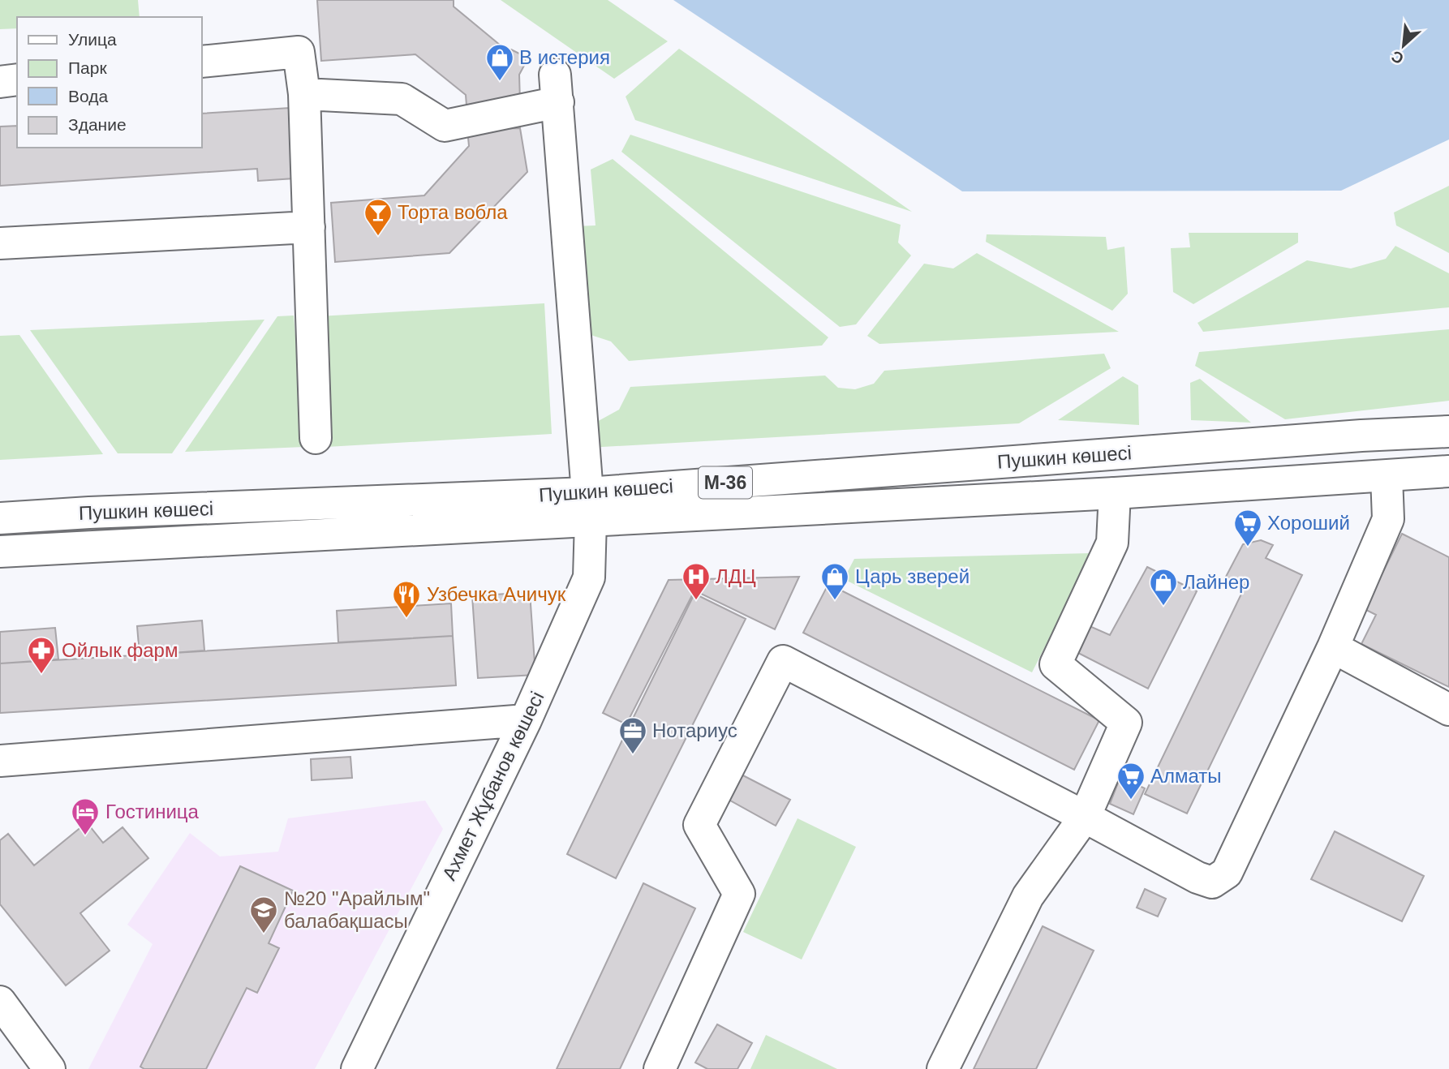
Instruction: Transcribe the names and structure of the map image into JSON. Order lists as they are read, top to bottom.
{
  "streets": {
    "main road": ["Пушкин көшесі", "M-36", "Ахмет Жұбанов көшесі"]
  },
  "crossings": [
    ["Пушкин көшесі", "Ахмет Жұбанов көшесі"]
  ],
  "places": {
    "shop": ["В истерия", "Царь зверей", "Лайнер"],
    "bar": ["Торта вобла"],
    "supermarket": ["Хороший", "Алматы"],
    "hospital": ["ЛДЦ"],
    "restaurant": ["Узбечка Ачичук"],
    "pharmacy": ["Ойлык фарм"],
    "office": ["Нотариус"],
    "hotel": ["Гостиница"],
    "school or university": ["№20 \"Арайлым\" балабақшасы"]
  },
  "legend": [
    "Улица",
    "Парк",
    "Вода",
    "Здание"
  ],
  "north": "bottom left"
}
